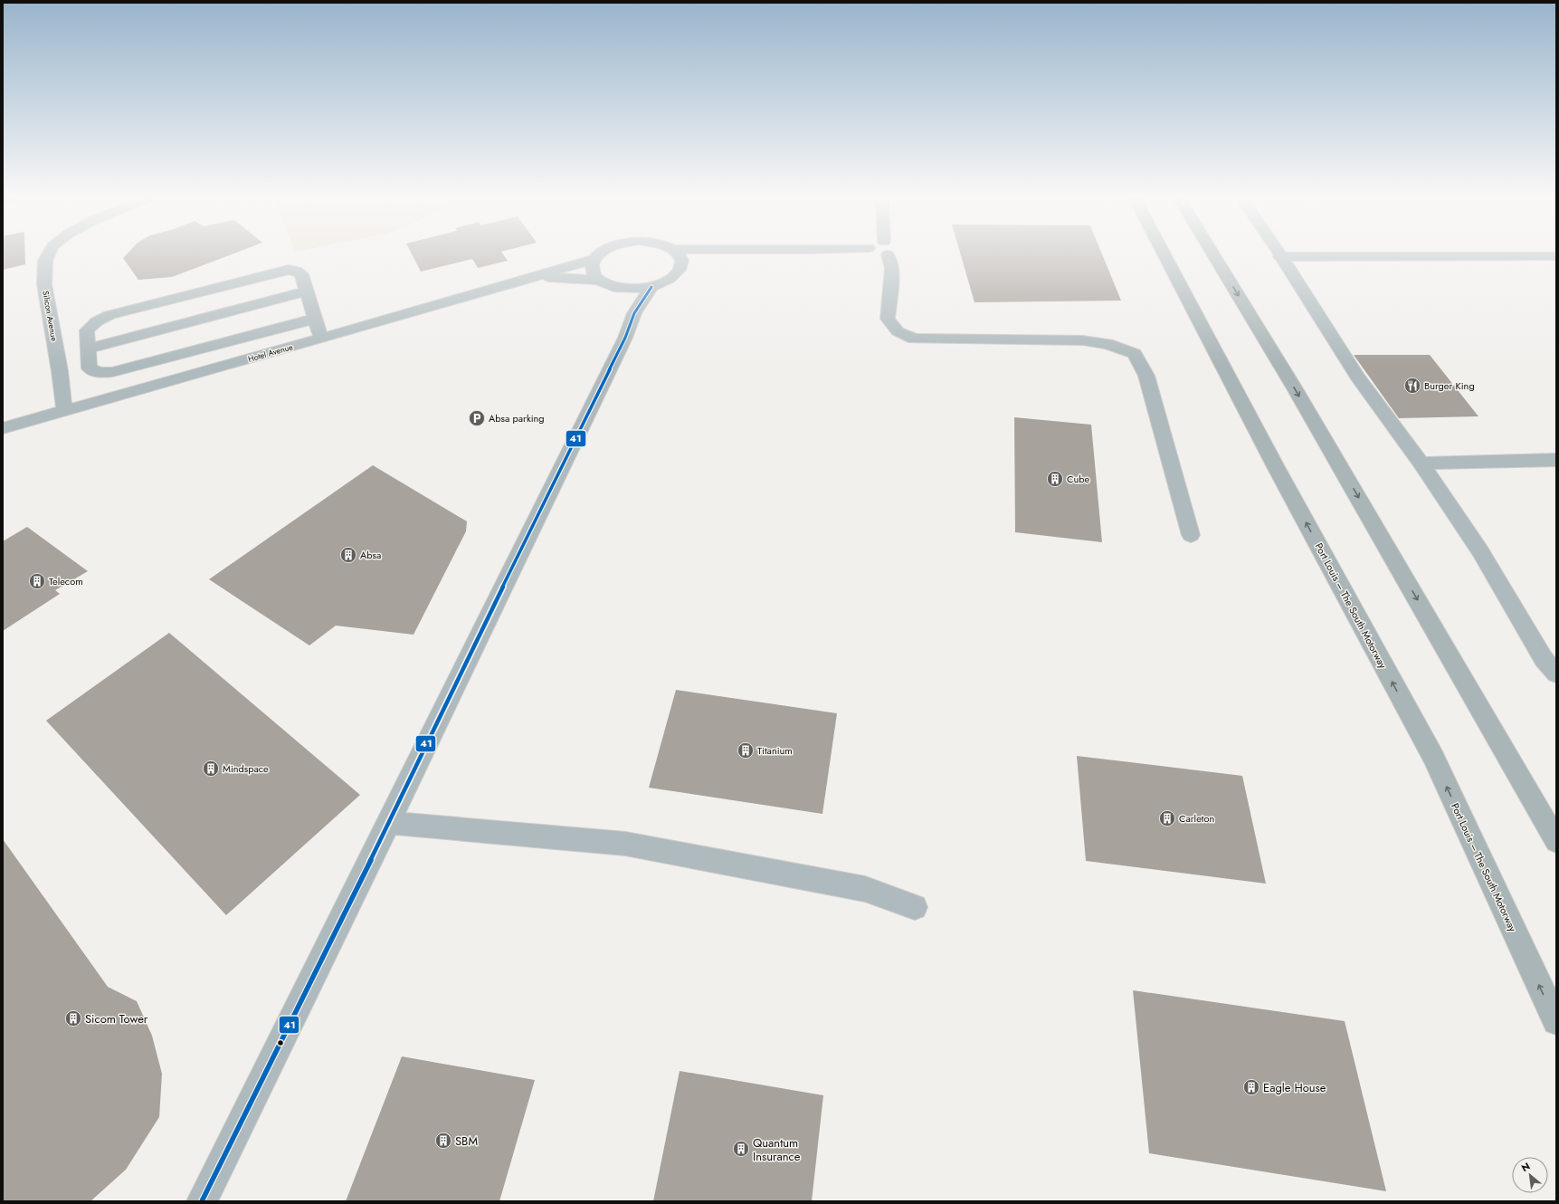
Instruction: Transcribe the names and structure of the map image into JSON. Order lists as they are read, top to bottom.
{
  "streets": {
    "highway": ["Port Louis – The South Motorway"],
    "street": ["Silicon Avenue", "Hotel Avenue"]
  },
  "crossings": [
    ["Silicon Avenue", "Hotel Avenue"]
  ],
  "places": {
    "restaurant": ["Burger King"],
    "parking": ["Absa parking"],
    "building": [
      "Cube",
      "Absa",
      "Telecom",
      "Titanium",
      "Mindspace",
      "Carleton",
      "Sicom Tower",
      "Eagle House",
      "SBM",
      "Quantum Insurance"
    ]
  },
  "lines": ["transit line 41"],
  "north": "top left"
}
